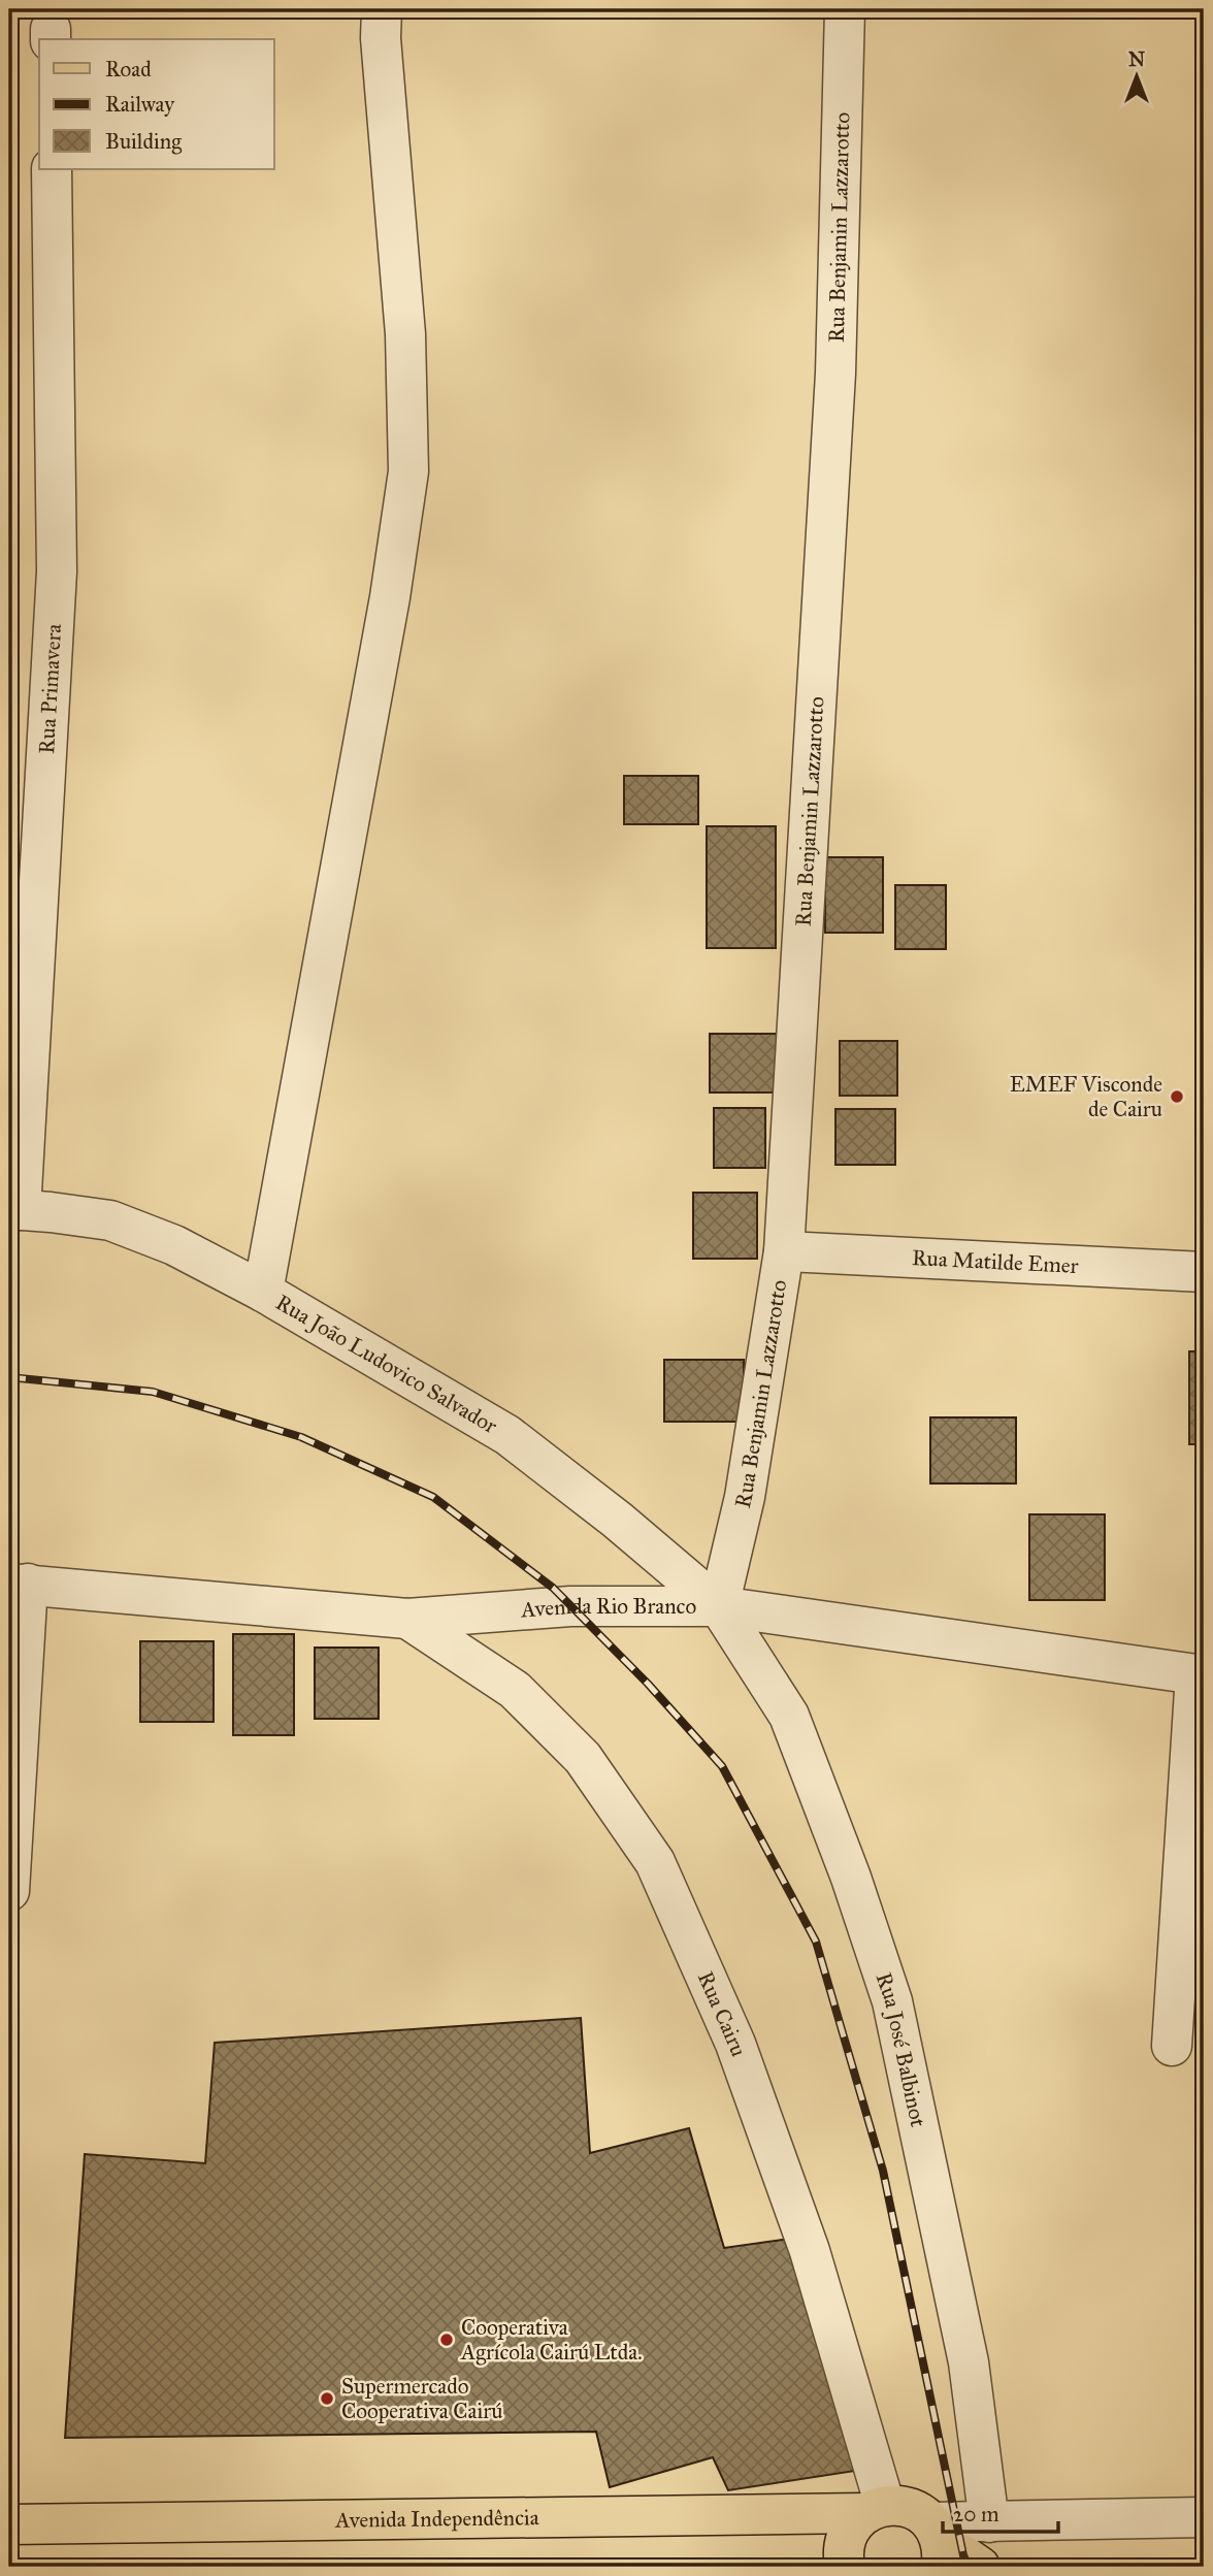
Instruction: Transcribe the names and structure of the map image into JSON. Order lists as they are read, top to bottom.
{
  "streets": {
    "main road": ["Avenida Independência"],
    "street": [
      "Rua Benjamin Lazzarotto",
      "Rua Primavera",
      "Rua Matilde Emer",
      "Rua João Ludovico Salvador",
      "Avenida Rio Branco",
      "Rua Cairu",
      "Rua José Balbinot"
    ]
  },
  "crossings": [
    ["Rua Benjamin Lazzarotto", "Rua Matilde Emer"],
    ["Rua Benjamin Lazzarotto", "Rua João Ludovico Salvador"],
    ["Rua Benjamin Lazzarotto", "Avenida Rio Branco"],
    ["Rua Benjamin Lazzarotto", "Rua José Balbinot"],
    ["Rua Primavera", "Rua João Ludovico Salvador"],
    ["Rua João Ludovico Salvador", "Avenida Rio Branco"],
    ["Rua João Ludovico Salvador", "Rua José Balbinot"],
    ["Avenida Rio Branco", "Rua Cairu"],
    ["Avenida Rio Branco", "Rua José Balbinot"],
    ["Rua Cairu", "Avenida Independência"]
  ],
  "places": ["EMEF Visconde de Cairu", "Cooperativa Agrícola Cairú Ltda.", "Supermercado Cooperativa Cairú"],
  "legend": ["Road", "Railway", "Building"],
  "scale_bar": "20 m",
  "north": "top"
}
